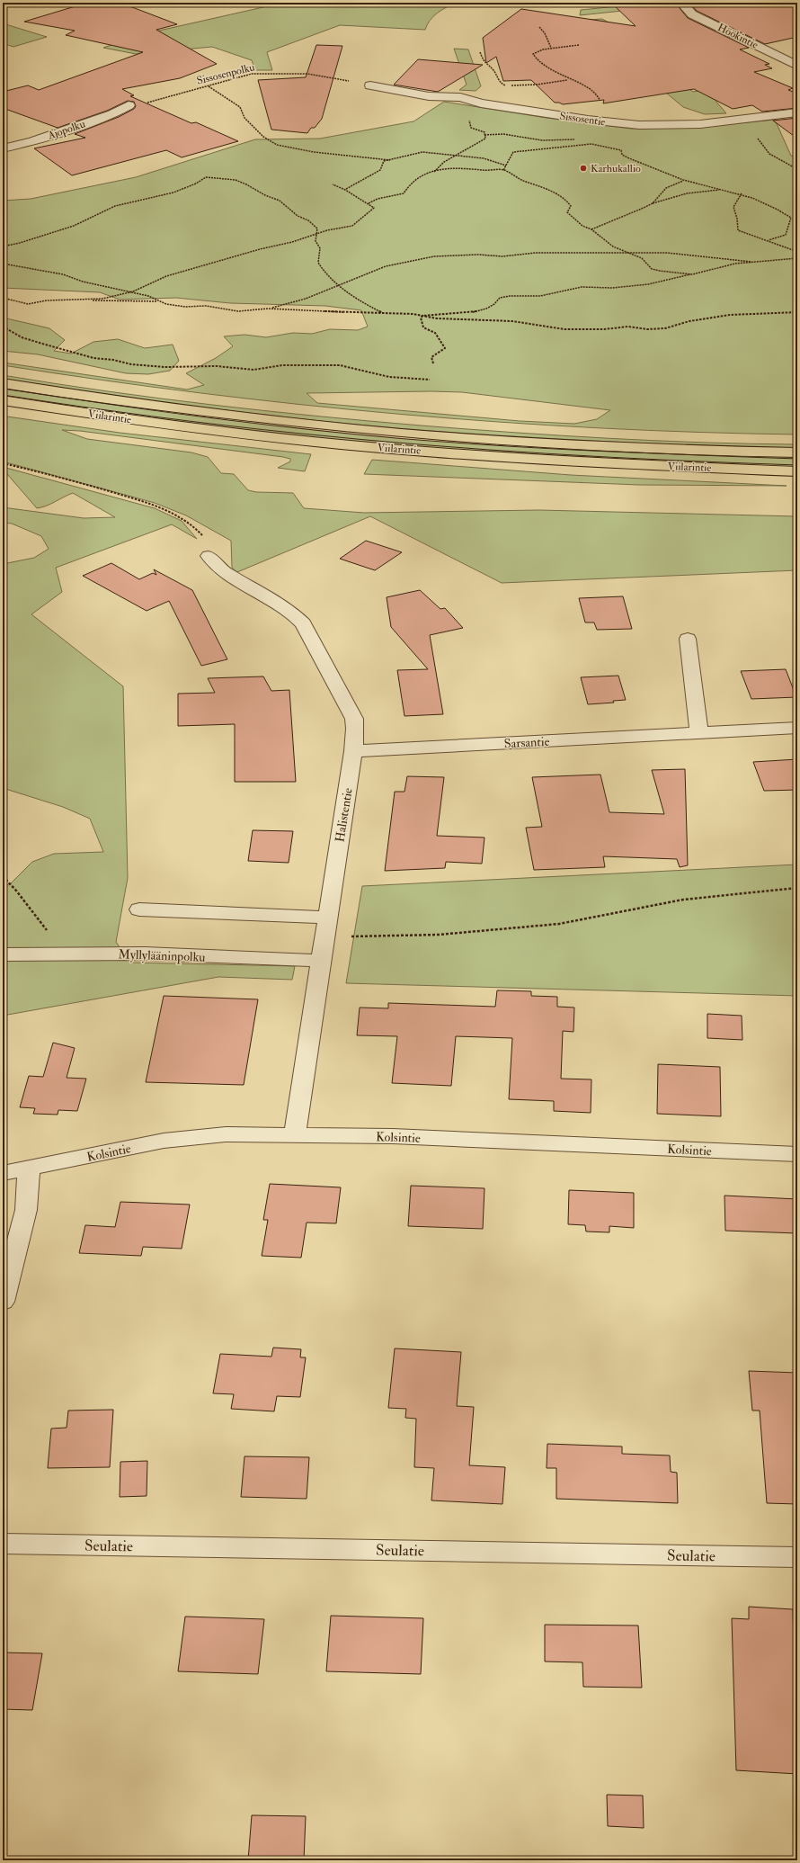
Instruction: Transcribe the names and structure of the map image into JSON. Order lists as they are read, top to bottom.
{
  "streets": {
    "main road": ["Viilarintie"],
    "street": [
      "Höökintie",
      "Sissosentie",
      "Ajopolku",
      "Sarsantie",
      "Halistentie",
      "Myllylääninpolku",
      "Kolsintie",
      "Seulatie"
    ],
    "path": ["Sissosenpolku"]
  },
  "crossings": [
    ["Sissosenpolku", "Sissosentie"],
    ["Sissosenpolku", "Ajopolku"],
    ["Sarsantie", "Halistentie"],
    ["Halistentie", "Myllylääninpolku"],
    ["Halistentie", "Kolsintie"]
  ],
  "places": ["Karhukallio"]
}
